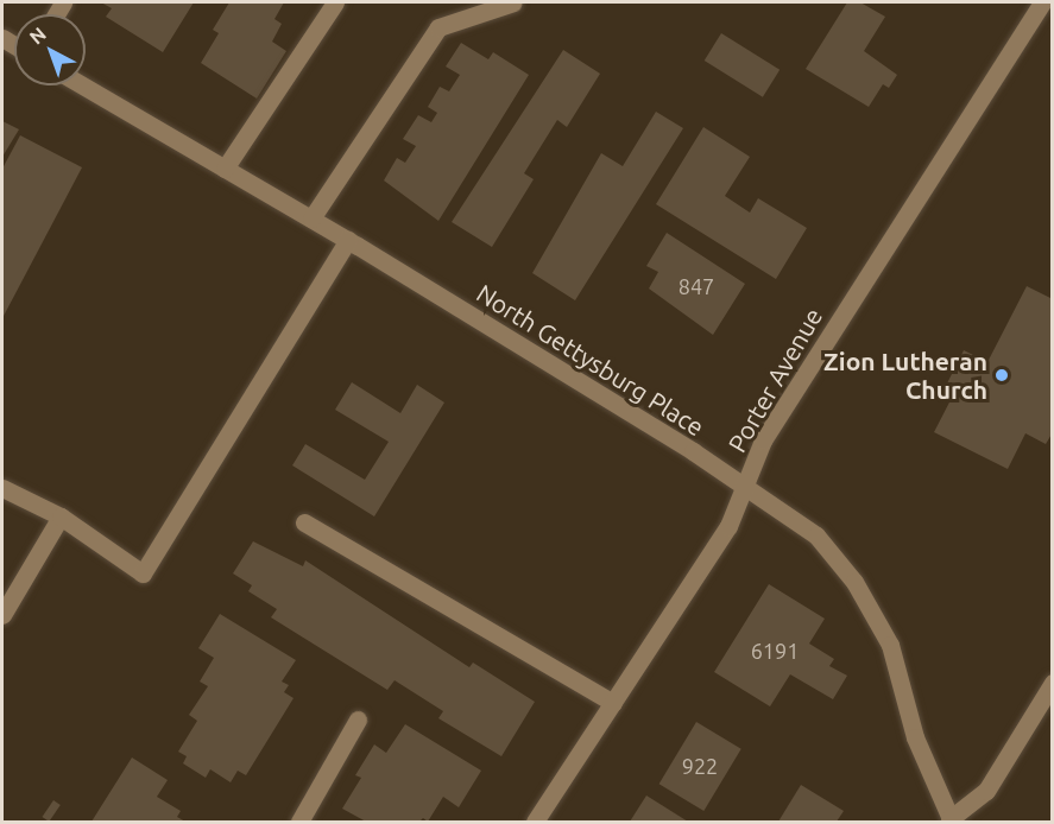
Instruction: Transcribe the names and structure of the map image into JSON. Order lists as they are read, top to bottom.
{
  "streets": {
    "street": ["North Gettysburg Place", "Porter Avenue"]
  },
  "crossings": [
    ["North Gettysburg Place", "Porter Avenue"]
  ],
  "places": ["Zion Lutheran Church"],
  "house_numbers": ["847", "6191", "922"],
  "north": "top left"
}
